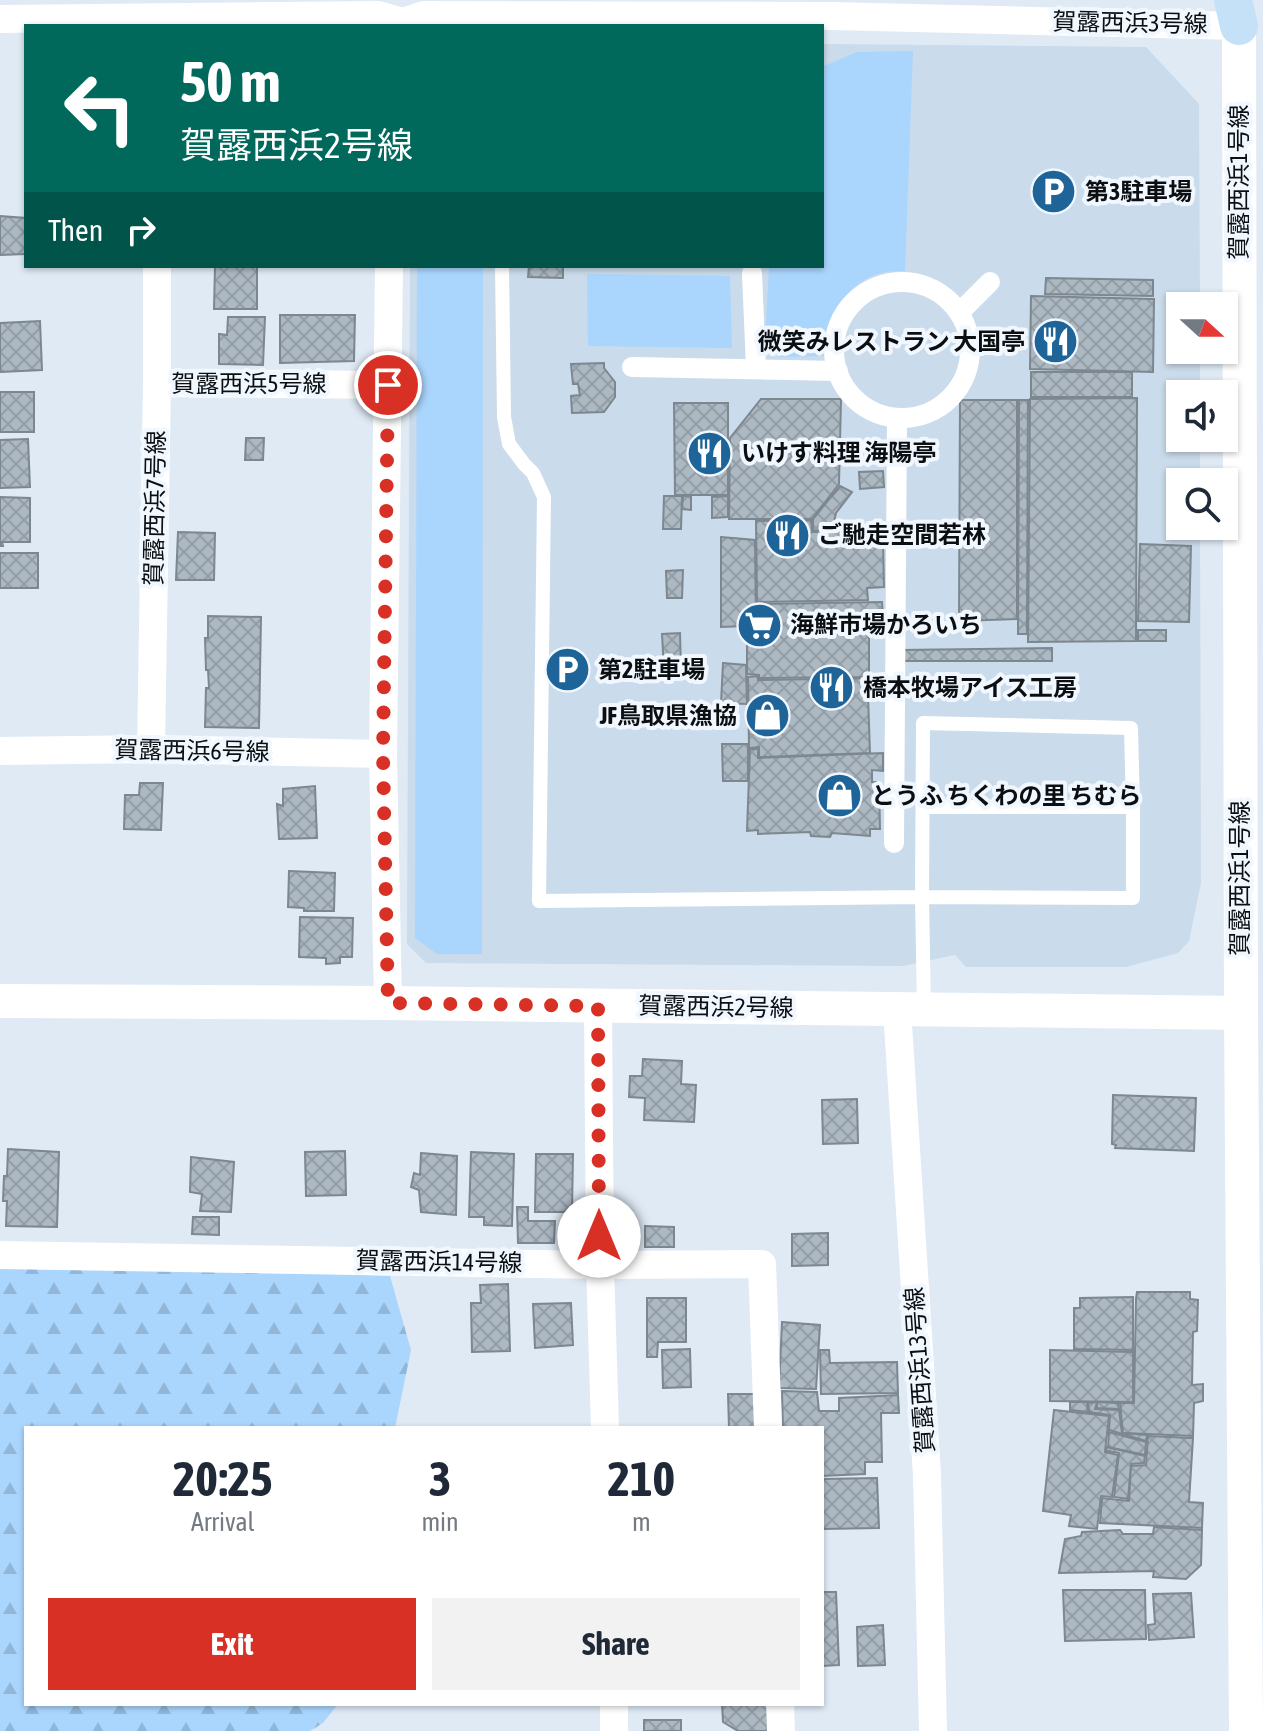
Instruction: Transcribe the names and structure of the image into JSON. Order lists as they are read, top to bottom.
{
  "streets": {
    "street": [
      "賀露西浜3号線",
      "賀露西浜1号線",
      "賀露西浜5号線",
      "賀露西浜7号線",
      "賀露西浜6号線",
      "賀露西浜2号線",
      "賀露西浜14号線",
      "賀露西浜13号線"
    ]
  },
  "crossings": [
    ["賀露西浜3号線", "賀露西浜1号線"],
    ["賀露西浜1号線", "賀露西浜2号線"],
    ["賀露西浜5号線", "賀露西浜7号線"],
    ["賀露西浜7号線", "賀露西浜6号線"],
    ["賀露西浜2号線", "賀露西浜13号線"]
  ],
  "places": {
    "parking": ["第3駐車場", "第2駐車場"],
    "restaurant": [
      "微笑みレストラン 大国亭",
      "いけす料理 海陽亭",
      "ご馳走空間若林",
      "橋本牧場アイス工房"
    ],
    "supermarket": ["海鮮市場かろいち"],
    "shop": ["JF鳥取県漁協", "とうふ ちくわの里 ちむら"]
  },
  "north": "right",
  "page": {
    "turn": ["50 m", "賀露西浜2号線"],
    "then": "Then",
    "eta": [
      "20:25",
      "Arrival",
      "3",
      "min",
      "210",
      "m"
    ],
    "buttons": ["Exit", "Share"]
  }
}
